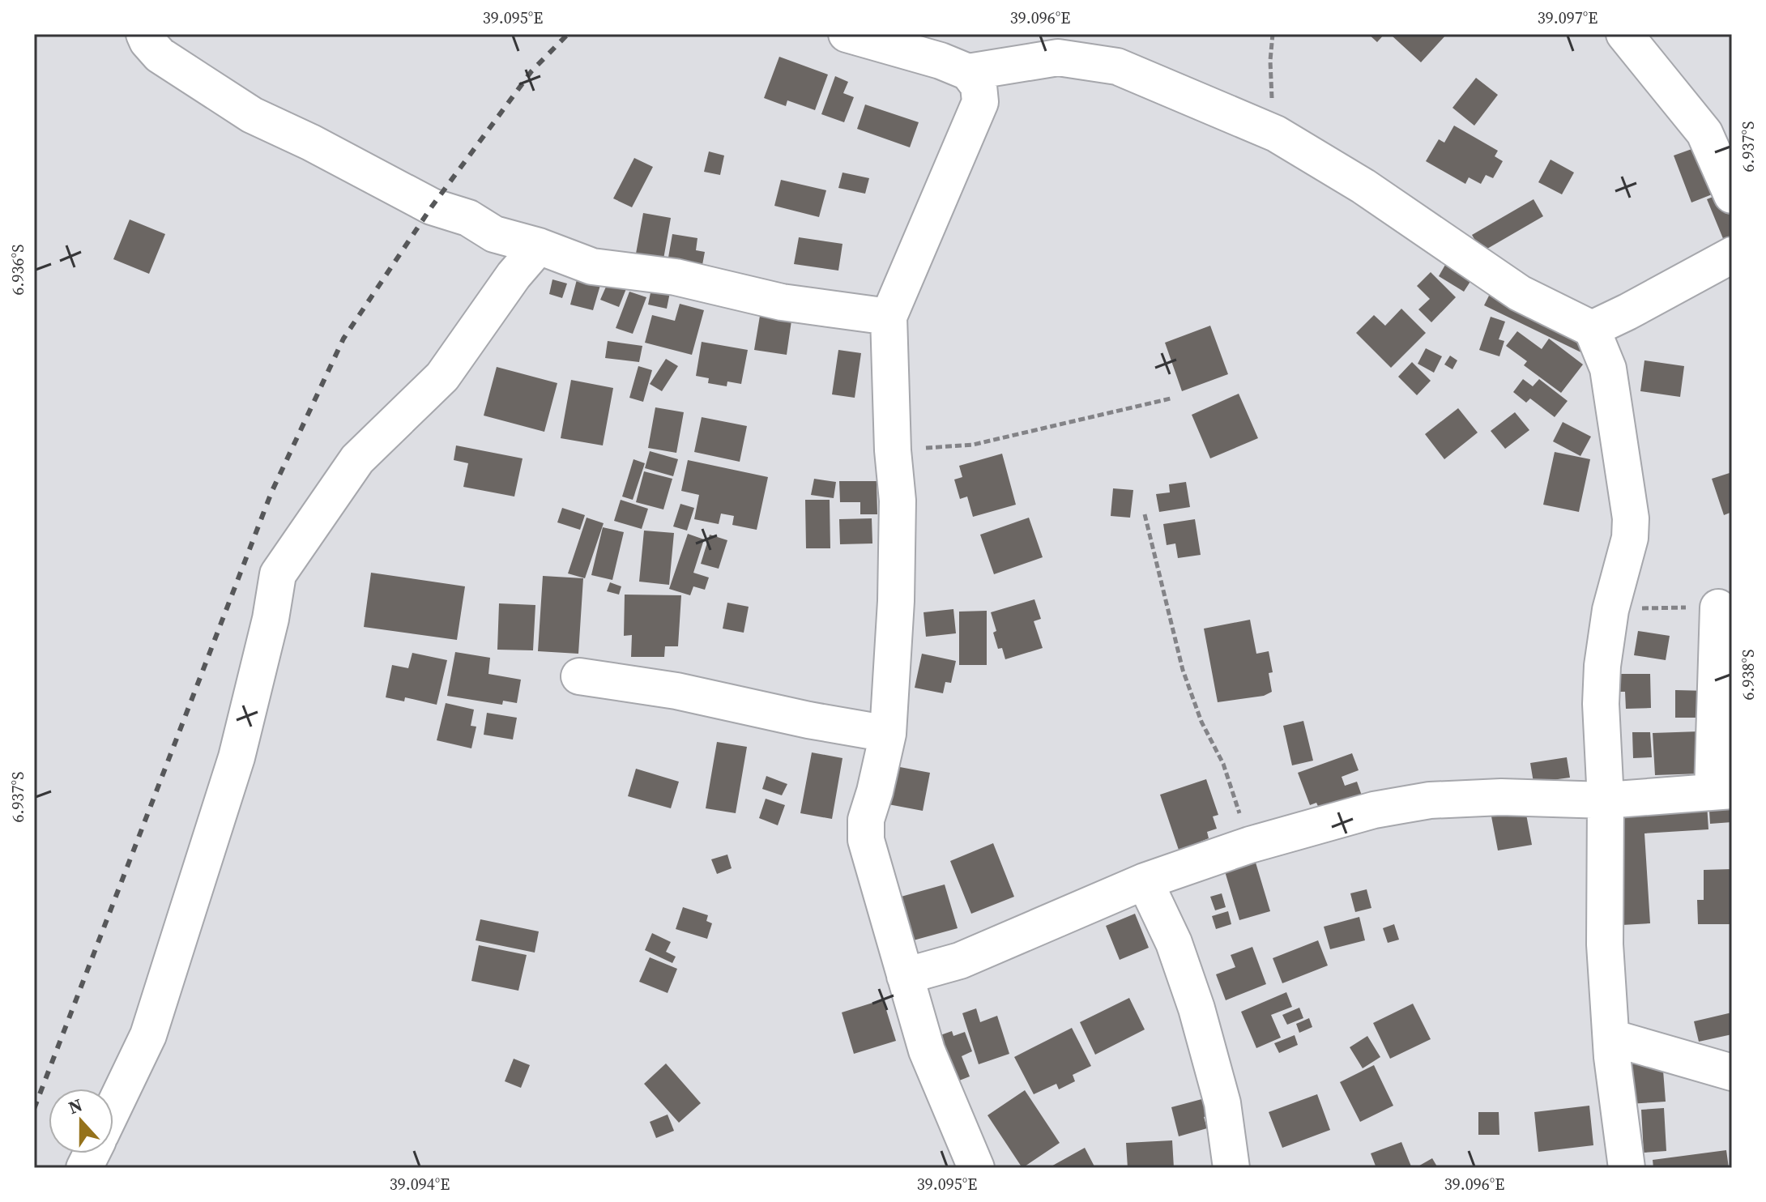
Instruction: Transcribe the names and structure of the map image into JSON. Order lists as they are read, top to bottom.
{
  "north": "top",
  "coordinates": [
    "39.095°E",
    "39.096°E",
    "39.097°E",
    "6.937°S",
    "6.936°S",
    "6.938°S",
    "39.094°E"
  ]
}
